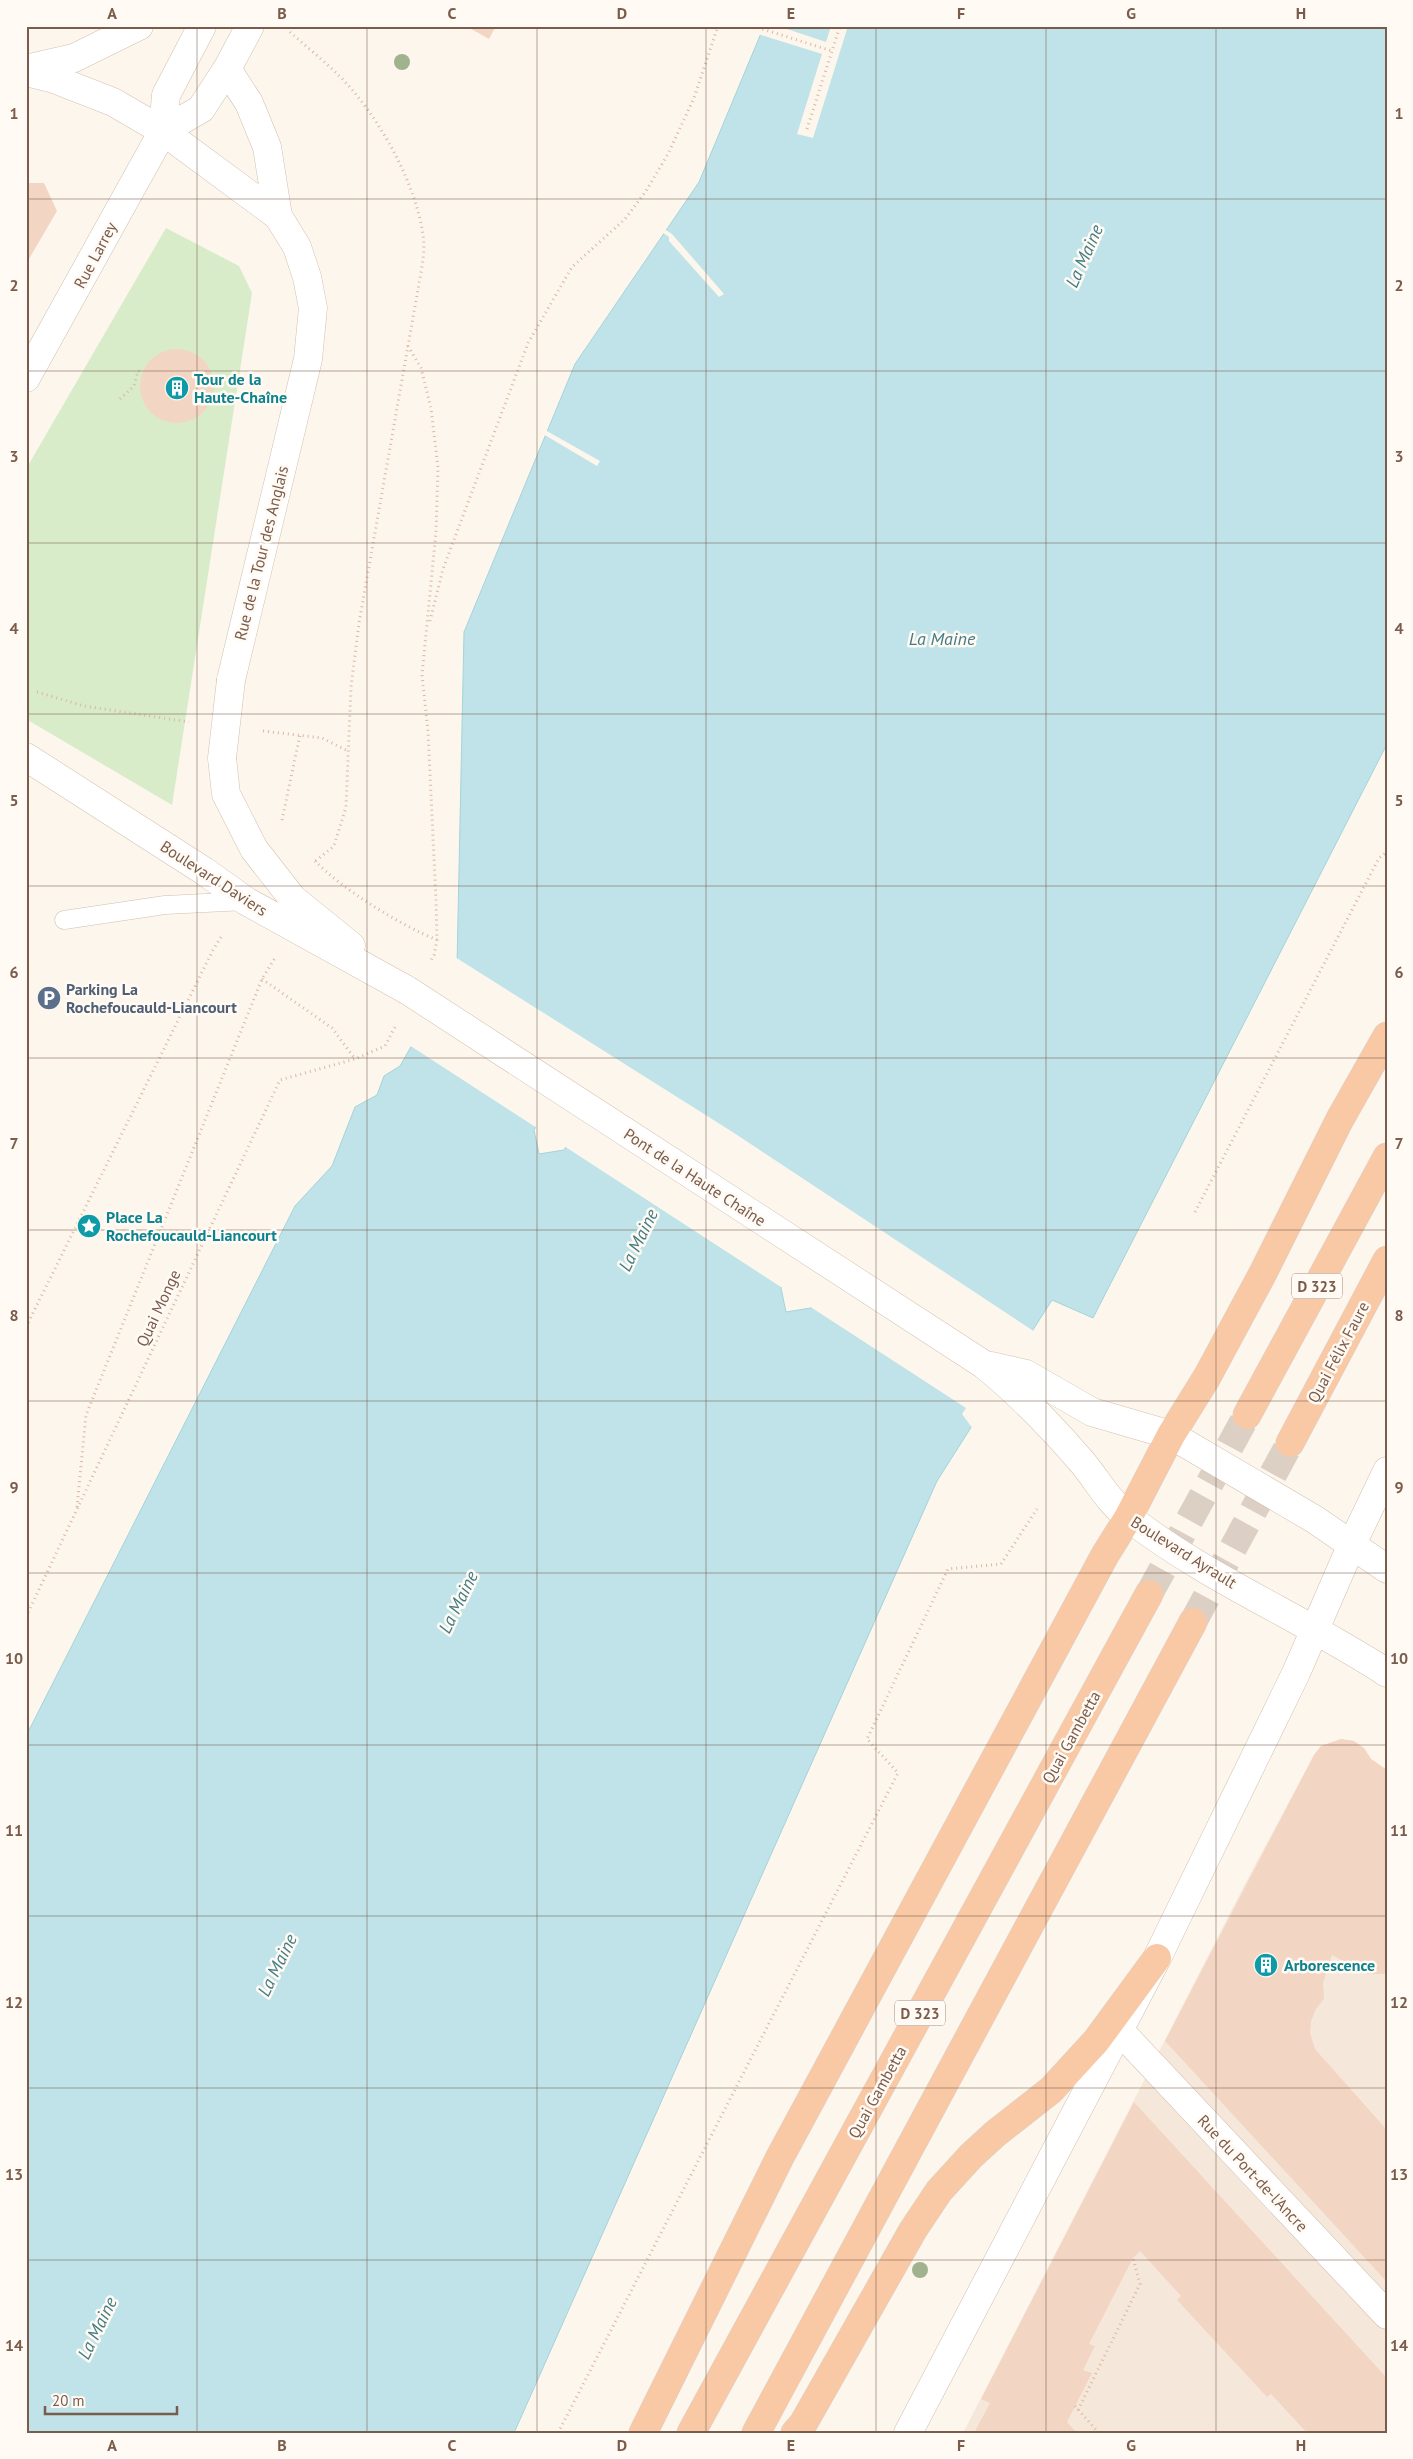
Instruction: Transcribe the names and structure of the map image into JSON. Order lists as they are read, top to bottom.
{
  "streets": {
    "highway": ["D 323", "Quai Félix Faure", "Quai Gambetta"],
    "main road": [
      "Rue Larrey",
      "Rue de la Tour des Anglais",
      "Boulevard Daviers",
      "Pont de la Haute Chaîne",
      "Boulevard Ayrault",
      "Rue du Port-de-l'Ancre"
    ],
    "path": ["Quai Monge"]
  },
  "crossings": [
    ["Rue Larrey", "Rue de la Tour des Anglais"],
    ["Rue de la Tour des Anglais", "Boulevard Daviers"],
    ["Rue de la Tour des Anglais", "Pont de la Haute Chaîne"],
    ["Boulevard Daviers", "Pont de la Haute Chaîne"],
    ["Pont de la Haute Chaîne", "Boulevard Ayrault"]
  ],
  "water": ["La Maine"],
  "places": {
    "building": ["Tour de la Haute-Chaîne", "Arborescence"],
    "parking": ["Parking La Rochefoucauld-Liancourt"],
    "place": ["Place La Rochefoucauld-Liancourt"]
  },
  "scale_bar": "20 m",
  "grid": {
    "columns": [
      "A",
      "B",
      "C",
      "D",
      "E",
      "F",
      "G",
      "H"
    ],
    "rows": [
      "1",
      "2",
      "3",
      "4",
      "5",
      "6",
      "7",
      "8",
      "9",
      "10",
      "11",
      "12",
      "13",
      "14"
    ]
  }
}
